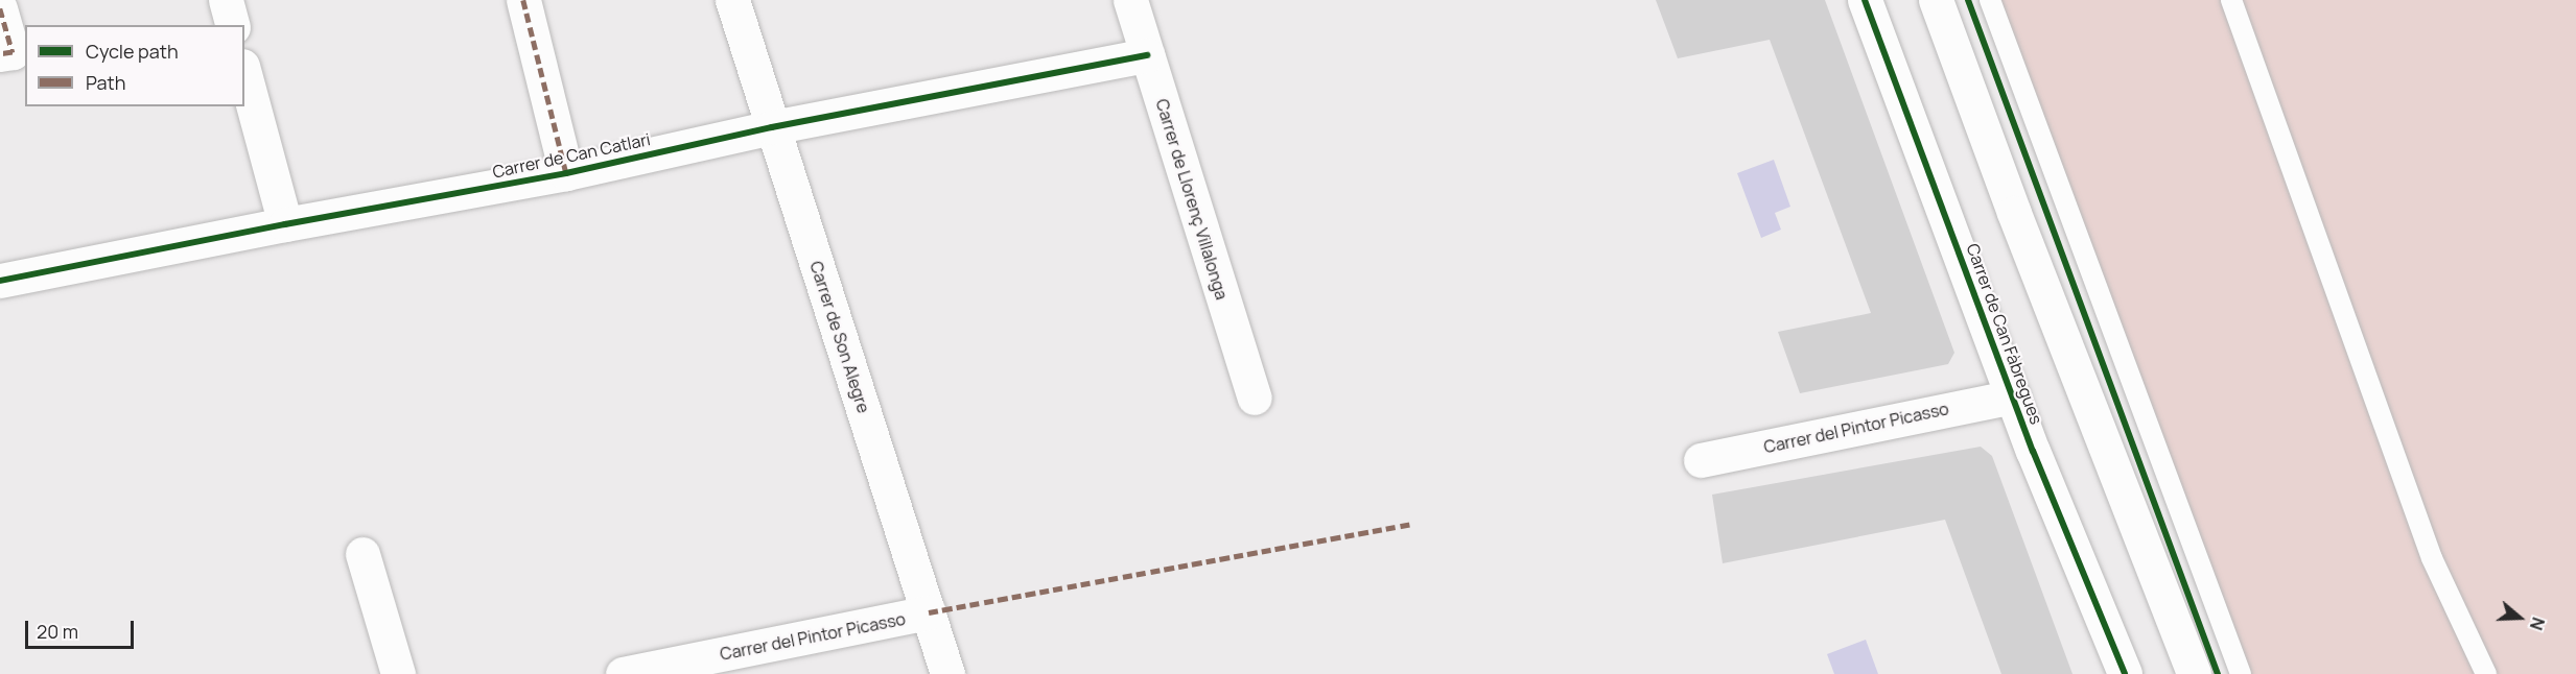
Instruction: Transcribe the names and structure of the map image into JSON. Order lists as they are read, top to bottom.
{
  "streets": {
    "street": [
      "Carrer de Can Catlari",
      "Carrer de Llorenç Villalonga",
      "Carrer de Can Fàbregues",
      "Carrer de Son Alegre",
      "Carrer del Pintor Picasso"
    ]
  },
  "crossings": [
    ["Carrer de Can Catlari", "Carrer de Llorenç Villalonga"],
    ["Carrer de Can Catlari", "Carrer de Son Alegre"],
    ["Carrer de Can Fàbregues", "Carrer del Pintor Picasso"],
    ["Carrer de Son Alegre", "Carrer del Pintor Picasso"]
  ],
  "legend": ["Cycle path", "Path"],
  "scale_bar": "20 m",
  "north": "right"
}
